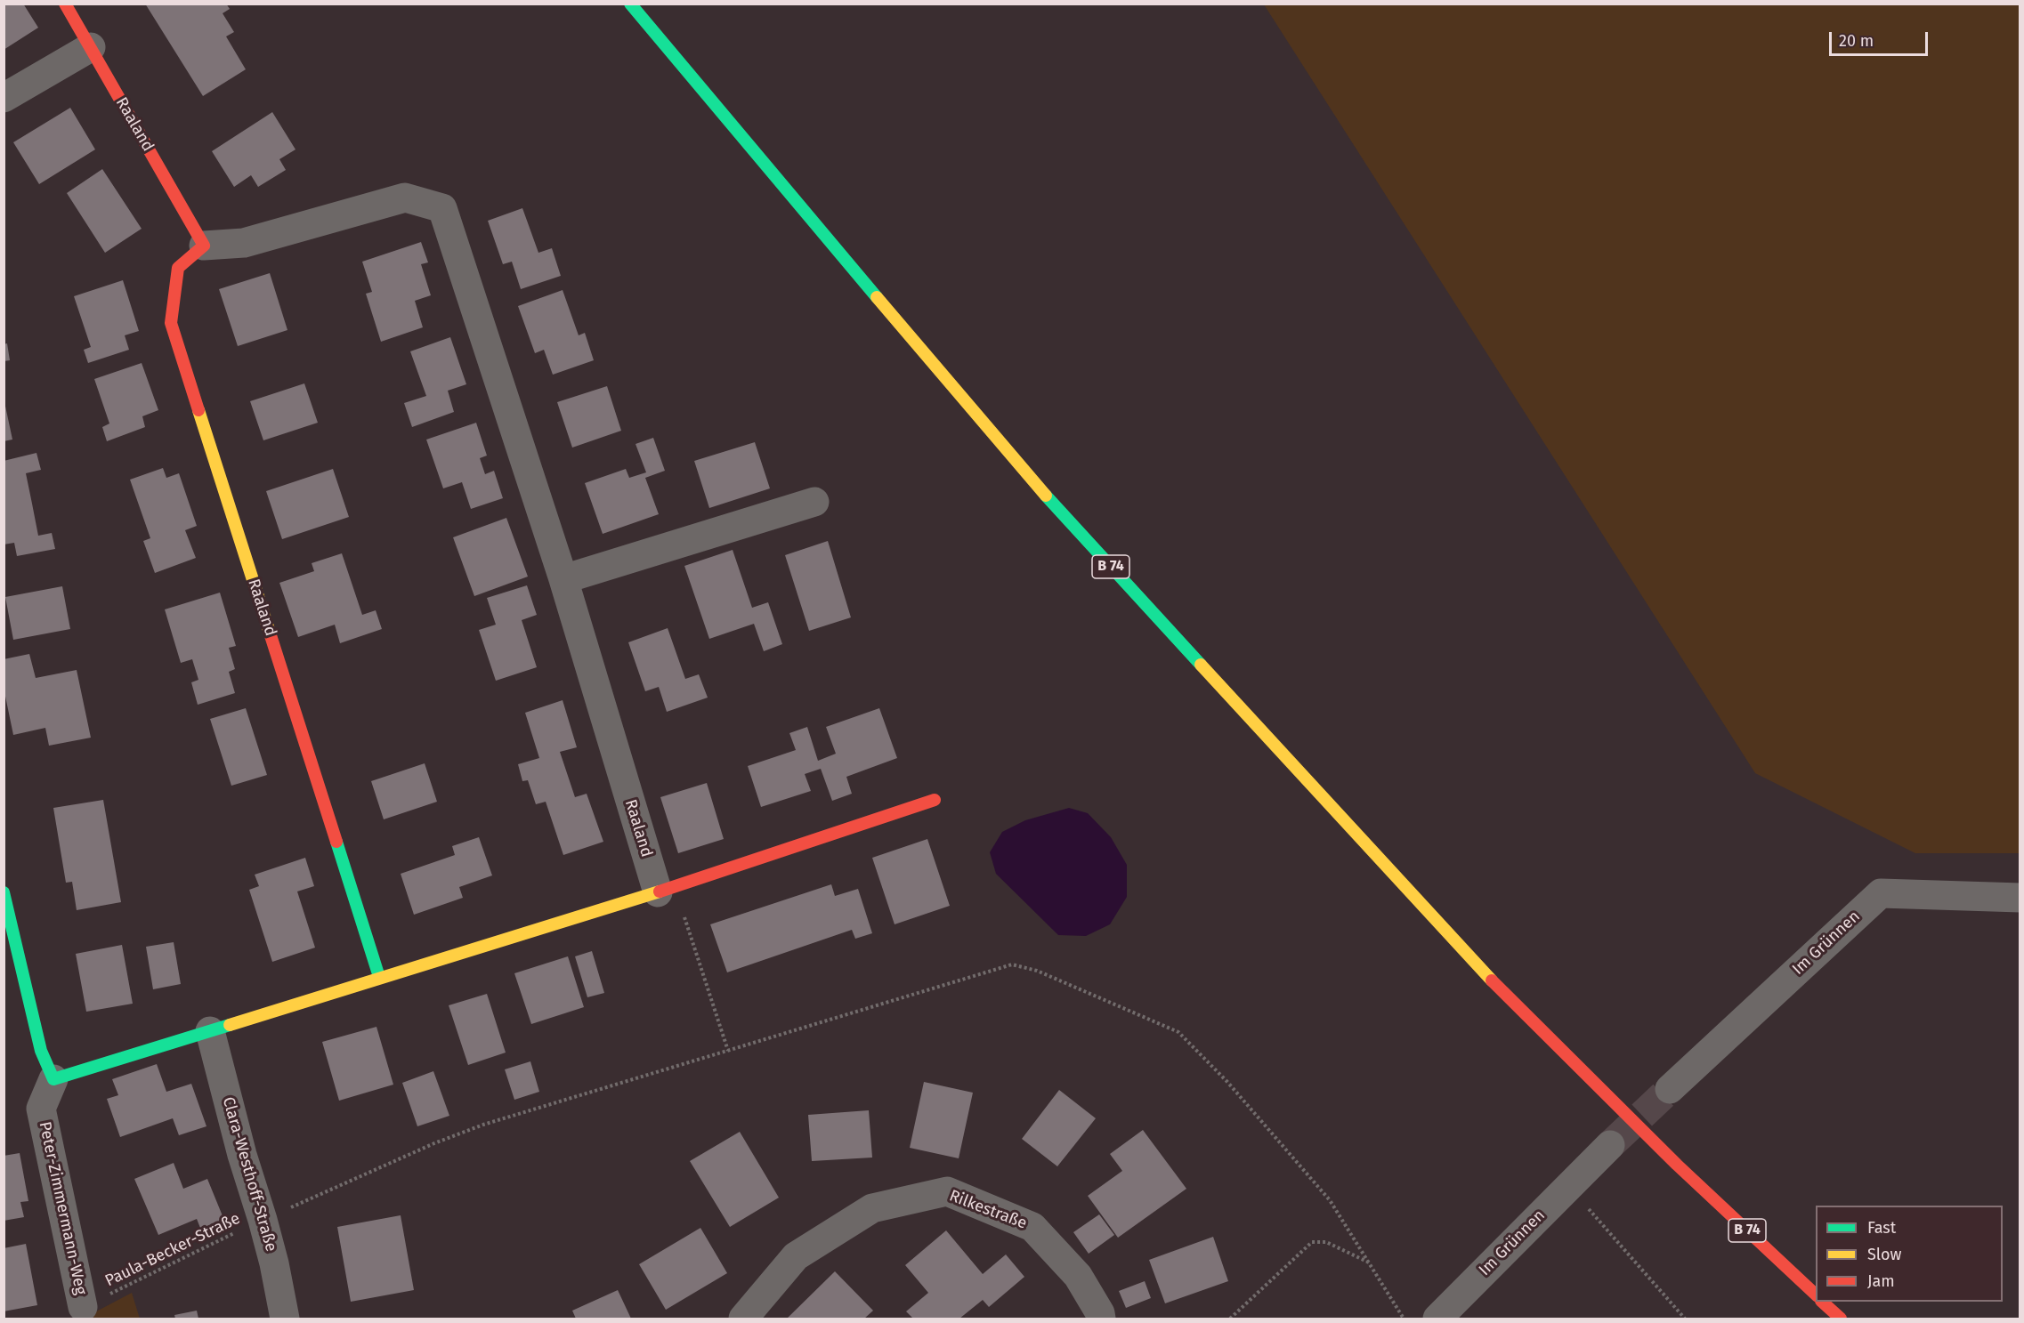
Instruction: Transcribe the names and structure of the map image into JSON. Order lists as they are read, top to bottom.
{
  "streets": {
    "street": [
      "Raaland",
      "B 74",
      "Im Grünnen",
      "Clara-Westhoff-Straße",
      "Peter-Zimmermann-Weg",
      "Rilkestraße"
    ],
    "path": ["Paula-Becker-Straße"]
  },
  "crossings": [
    ["Clara-Westhoff-Straße", "Paula-Becker-Straße"],
    ["Peter-Zimmermann-Weg", "Paula-Becker-Straße"]
  ],
  "legend": ["Fast", "Slow", "Jam"],
  "scale_bar": "20 m"
}
